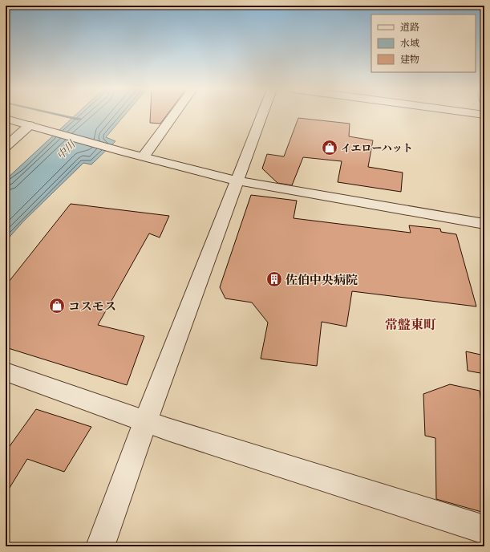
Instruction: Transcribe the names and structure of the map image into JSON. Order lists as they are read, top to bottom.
{
  "districts": ["常盤東町"],
  "water": ["中川"],
  "places": {
    "shop": ["イエローハット", "コスモス"],
    "building": ["佐伯中央病院"]
  },
  "legend": ["道路", "水域", "建物"]
}
